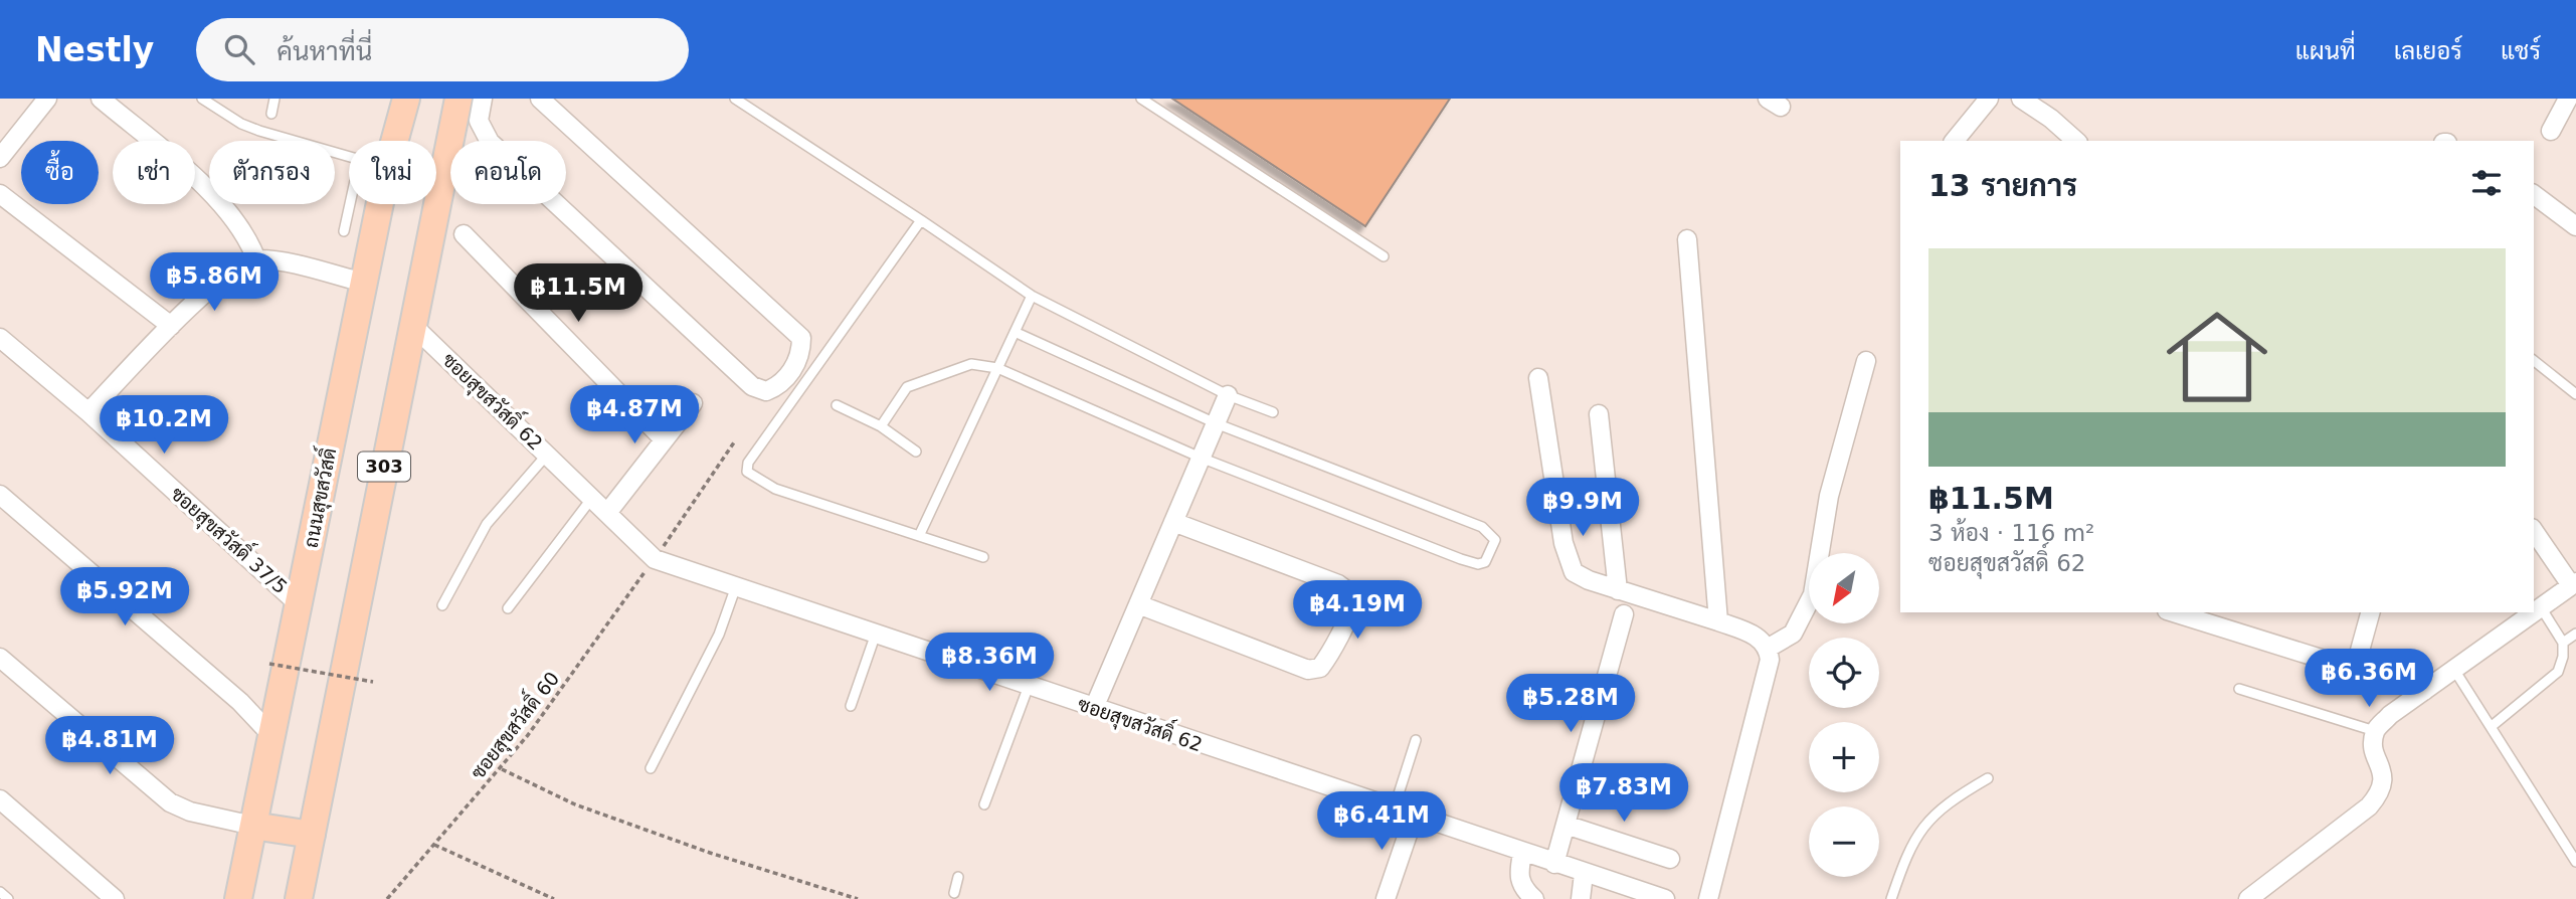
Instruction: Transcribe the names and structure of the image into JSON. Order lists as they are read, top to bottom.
{
  "streets": {
    "main road": ["303", "ถนนสุขสวัสดิ์"],
    "street": ["ซอยสุขสวัสดิ์ 62", "ซอยสุขสวัสดิ์ 37/5"],
    "path": ["ซอยสุขสวัสดิ์ 60"]
  },
  "crossings": [
    ["ซอยสุขสวัสดิ์ 62", "303"],
    ["ซอยสุขสวัสดิ์ 62", "ซอยสุขสวัสดิ์ 60"],
    ["ถนนสุขสวัสดิ์", "ซอยสุขสวัสดิ์ 37/5"]
  ],
  "north": "bottom left",
  "page": {
    "header": "Nestly",
    "search": "ค้นหาที่นี่",
    "nav": ["แผนที่", "เลเยอร์", "แชร์"],
    "chip": [
      "ซื้อ",
      "เช่า",
      "ตัวกรอง",
      "ใหม่",
      "คอนโด"
    ],
    "heading": "13 รายการ",
    "list": [
      {
        "name": "฿11.5M",
        "note": "3 ห้อง · 116 m² · ซอยสุขสวัสดิ์ 62"
      }
    ],
    "price": [
      "฿5.86M",
      "฿11.5M",
      "฿4.87M",
      "฿10.2M",
      "฿9.9M",
      "฿5.92M",
      "฿4.19M",
      "฿8.36M",
      "฿6.36M",
      "฿5.28M",
      "฿4.81M",
      "฿7.83M",
      "฿6.41M"
    ],
    "map_buttons": ["+", "−"]
  }
}
